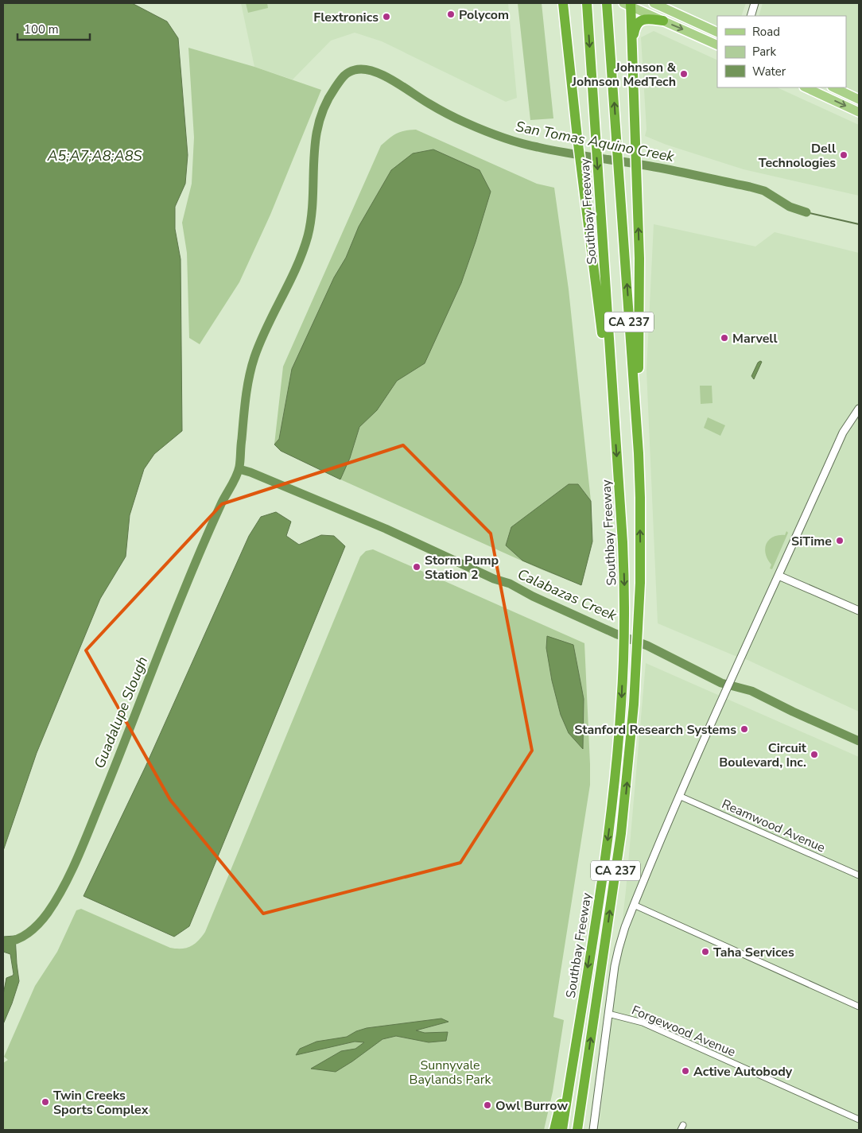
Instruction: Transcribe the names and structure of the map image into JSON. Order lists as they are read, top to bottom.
{
  "streets": {
    "highway": ["Southbay Freeway", "CA 237"],
    "street": ["Reamwood Avenue", "Forgewood Avenue"]
  },
  "water": [
    "San Tomas Aquino Creek",
    "A5;A7;A8;A8S",
    "Calabazas Creek",
    "Guadalupe Slough"
  ],
  "parks": ["Sunnyvale Baylands Park"],
  "places": [
    "Polycom",
    "Flextronics",
    "Johnson & Johnson MedTech",
    "Dell Technologies",
    "Marvell",
    "SiTime",
    "Storm Pump Station 2",
    "Stanford Research Systems",
    "Circuit Boulevard, Inc.",
    "Taha Services",
    "Active Autobody",
    "Twin Creeks Sports Complex",
    "Owl Burrow"
  ],
  "legend": ["Road", "Park", "Water"],
  "scale_bar": "100 m"
}
